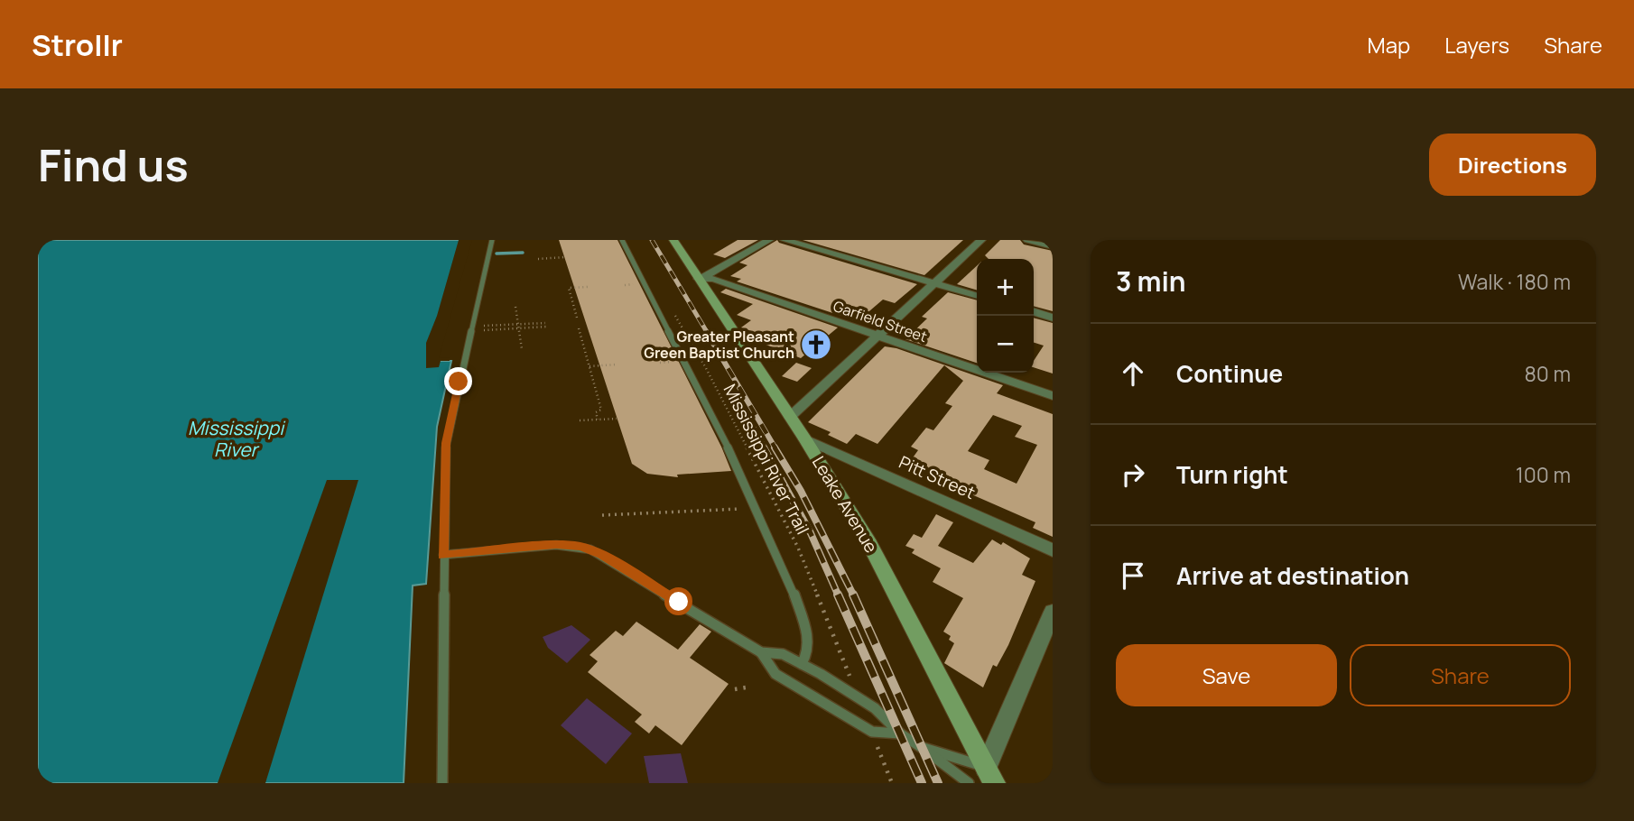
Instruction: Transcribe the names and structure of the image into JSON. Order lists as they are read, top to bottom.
{
  "streets": {
    "street": ["Garfield Street", "Pitt Street", "Leake Avenue"],
    "path": ["Mississippi River Trail"]
  },
  "crossings": [
    ["Garfield Street", "Leake Avenue"],
    ["Pitt Street", "Leake Avenue"]
  ],
  "water": ["Mississippi River"],
  "places": {
    "church": ["Greater Pleasant Green Baptist Church"]
  },
  "page": {
    "header": "Strollr",
    "nav": ["Map", "Layers", "Share"],
    "buttons": [
      "Directions",
      ["Save", "Share"]
    ],
    "title": "Find us",
    "heading": ["3 min", "Walk · 180 m"],
    "map_buttons": ["+", "−"],
    "list": [
      ["Continue", "80 m"],
      ["Turn right", "100 m"],
      "Arrive at destination"
    ]
  }
}
